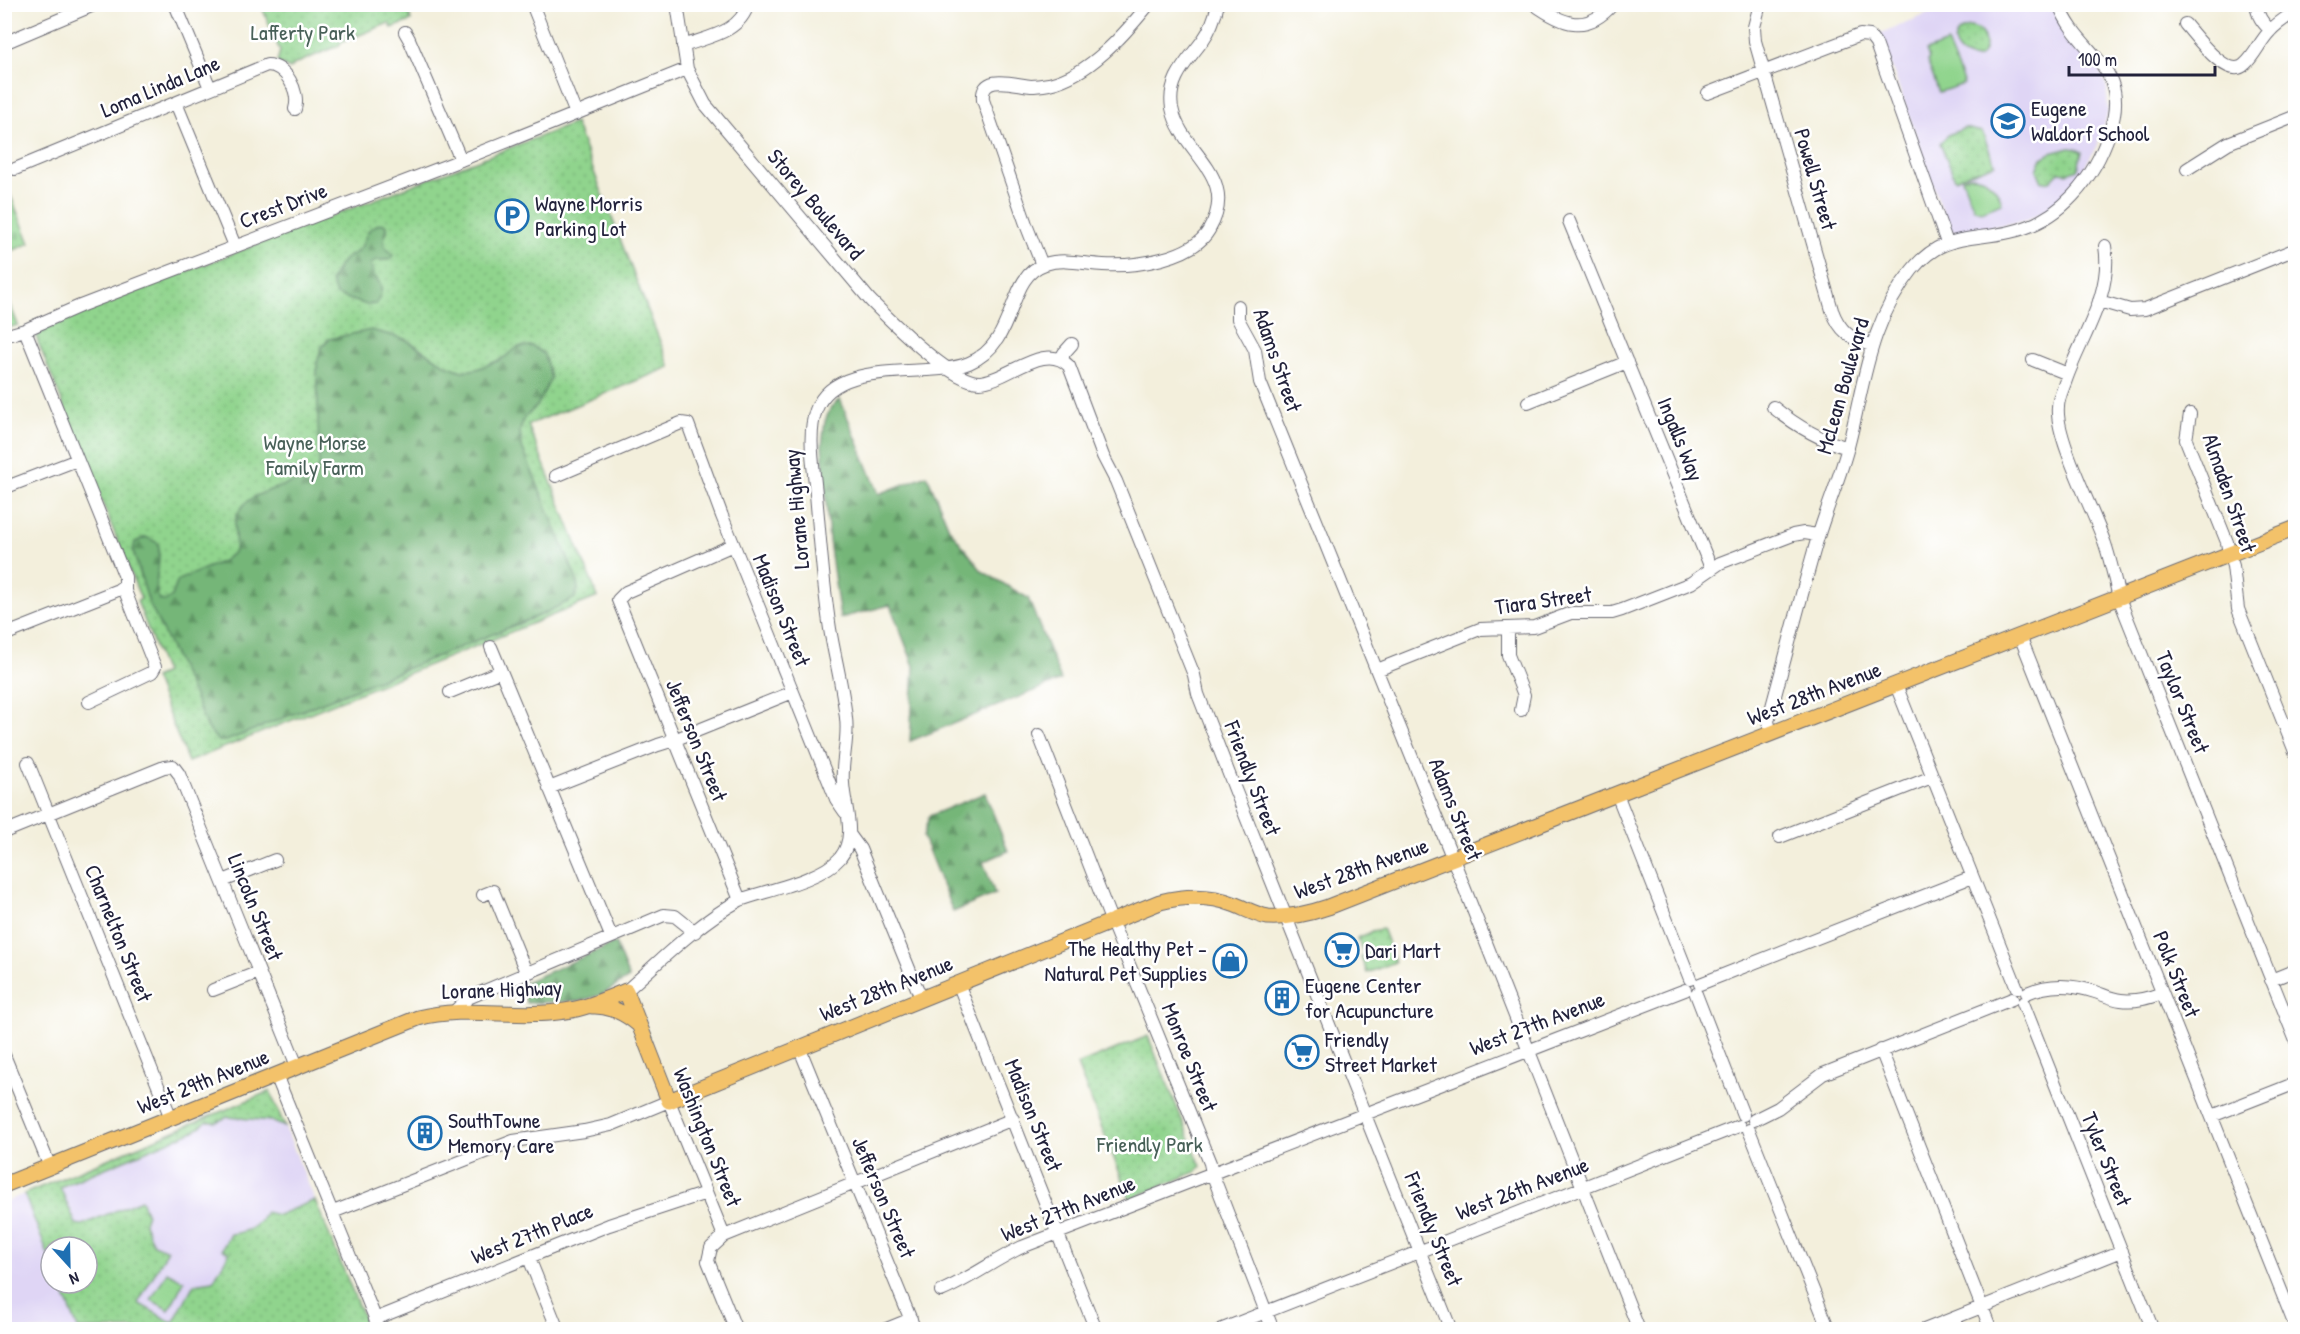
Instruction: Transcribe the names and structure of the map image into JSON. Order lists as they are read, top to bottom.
{
  "streets": {
    "main road": [
      "Lorane Highway",
      "West 28th Avenue",
      "West 29th Avenue",
      "Washington Street"
    ],
    "street": [
      "Loma Linda Lane",
      "Powell Street",
      "Storey Boulevard",
      "Crest Drive",
      "Adams Street",
      "McLean Boulevard",
      "Ingalls Way",
      "Almaden Street",
      "Tiara Street",
      "Madison Street",
      "Taylor Street",
      "Jefferson Street",
      "Friendly Street",
      "Lincoln Street",
      "Charnelton Street",
      "Polk Street",
      "West 27th Avenue",
      "Monroe Street",
      "Tyler Street",
      "West 26th Avenue",
      "West 27th Place"
    ]
  },
  "crossings": [
    ["Powell Street", "McLean Boulevard"],
    ["Storey Boulevard", "Crest Drive"],
    ["Storey Boulevard", "Lorane Highway"],
    ["Adams Street", "Tiara Street"],
    ["Adams Street", "West 28th Avenue"],
    ["Adams Street", "West 27th Avenue"],
    ["Adams Street", "West 26th Avenue"],
    ["McLean Boulevard", "West 28th Avenue"],
    ["Ingalls Way", "Tiara Street"],
    ["Almaden Street", "West 28th Avenue"],
    ["Lorane Highway", "Madison Street"],
    ["Lorane Highway", "Jefferson Street"],
    ["Lorane Highway", "West 29th Avenue"],
    ["Lorane Highway", "Washington Street"],
    ["Madison Street", "West 28th Avenue"],
    ["Madison Street", "Jefferson Street"],
    ["Madison Street", "West 27th Avenue"],
    ["West 28th Avenue", "Taylor Street"],
    ["West 28th Avenue", "Jefferson Street"],
    ["West 28th Avenue", "Friendly Street"],
    ["West 28th Avenue", "Polk Street"],
    ["West 28th Avenue", "Monroe Street"],
    ["West 28th Avenue", "Washington Street"],
    ["West 28th Avenue", "Tyler Street"],
    ["Friendly Street", "West 27th Avenue"],
    ["Friendly Street", "West 26th Avenue"],
    ["Lincoln Street", "Charnelton Street"],
    ["Lincoln Street", "West 29th Avenue"],
    ["Charnelton Street", "West 29th Avenue"],
    ["Polk Street", "West 26th Avenue"],
    ["West 27th Avenue", "Monroe Street"],
    ["West 27th Avenue", "Tyler Street"],
    ["Monroe Street", "West 26th Avenue"],
    ["Washington Street", "West 27th Place"],
    ["Tyler Street", "West 26th Avenue"]
  ],
  "parks": ["Lafferty Park", "Wayne Morse Family Farm", "Friendly Park"],
  "places": {
    "school or university": ["Eugene Waldorf School"],
    "parking": ["Wayne Morris Parking Lot"],
    "supermarket": ["Dari Mart", "Friendly Street Market"],
    "shop": ["The Healthy Pet - Natural Pet Supplies"],
    "building": ["Eugene Center for Acupuncture", "SouthTowne Memory Care"]
  },
  "scale_bar": "100 m",
  "north": "bottom"
}
